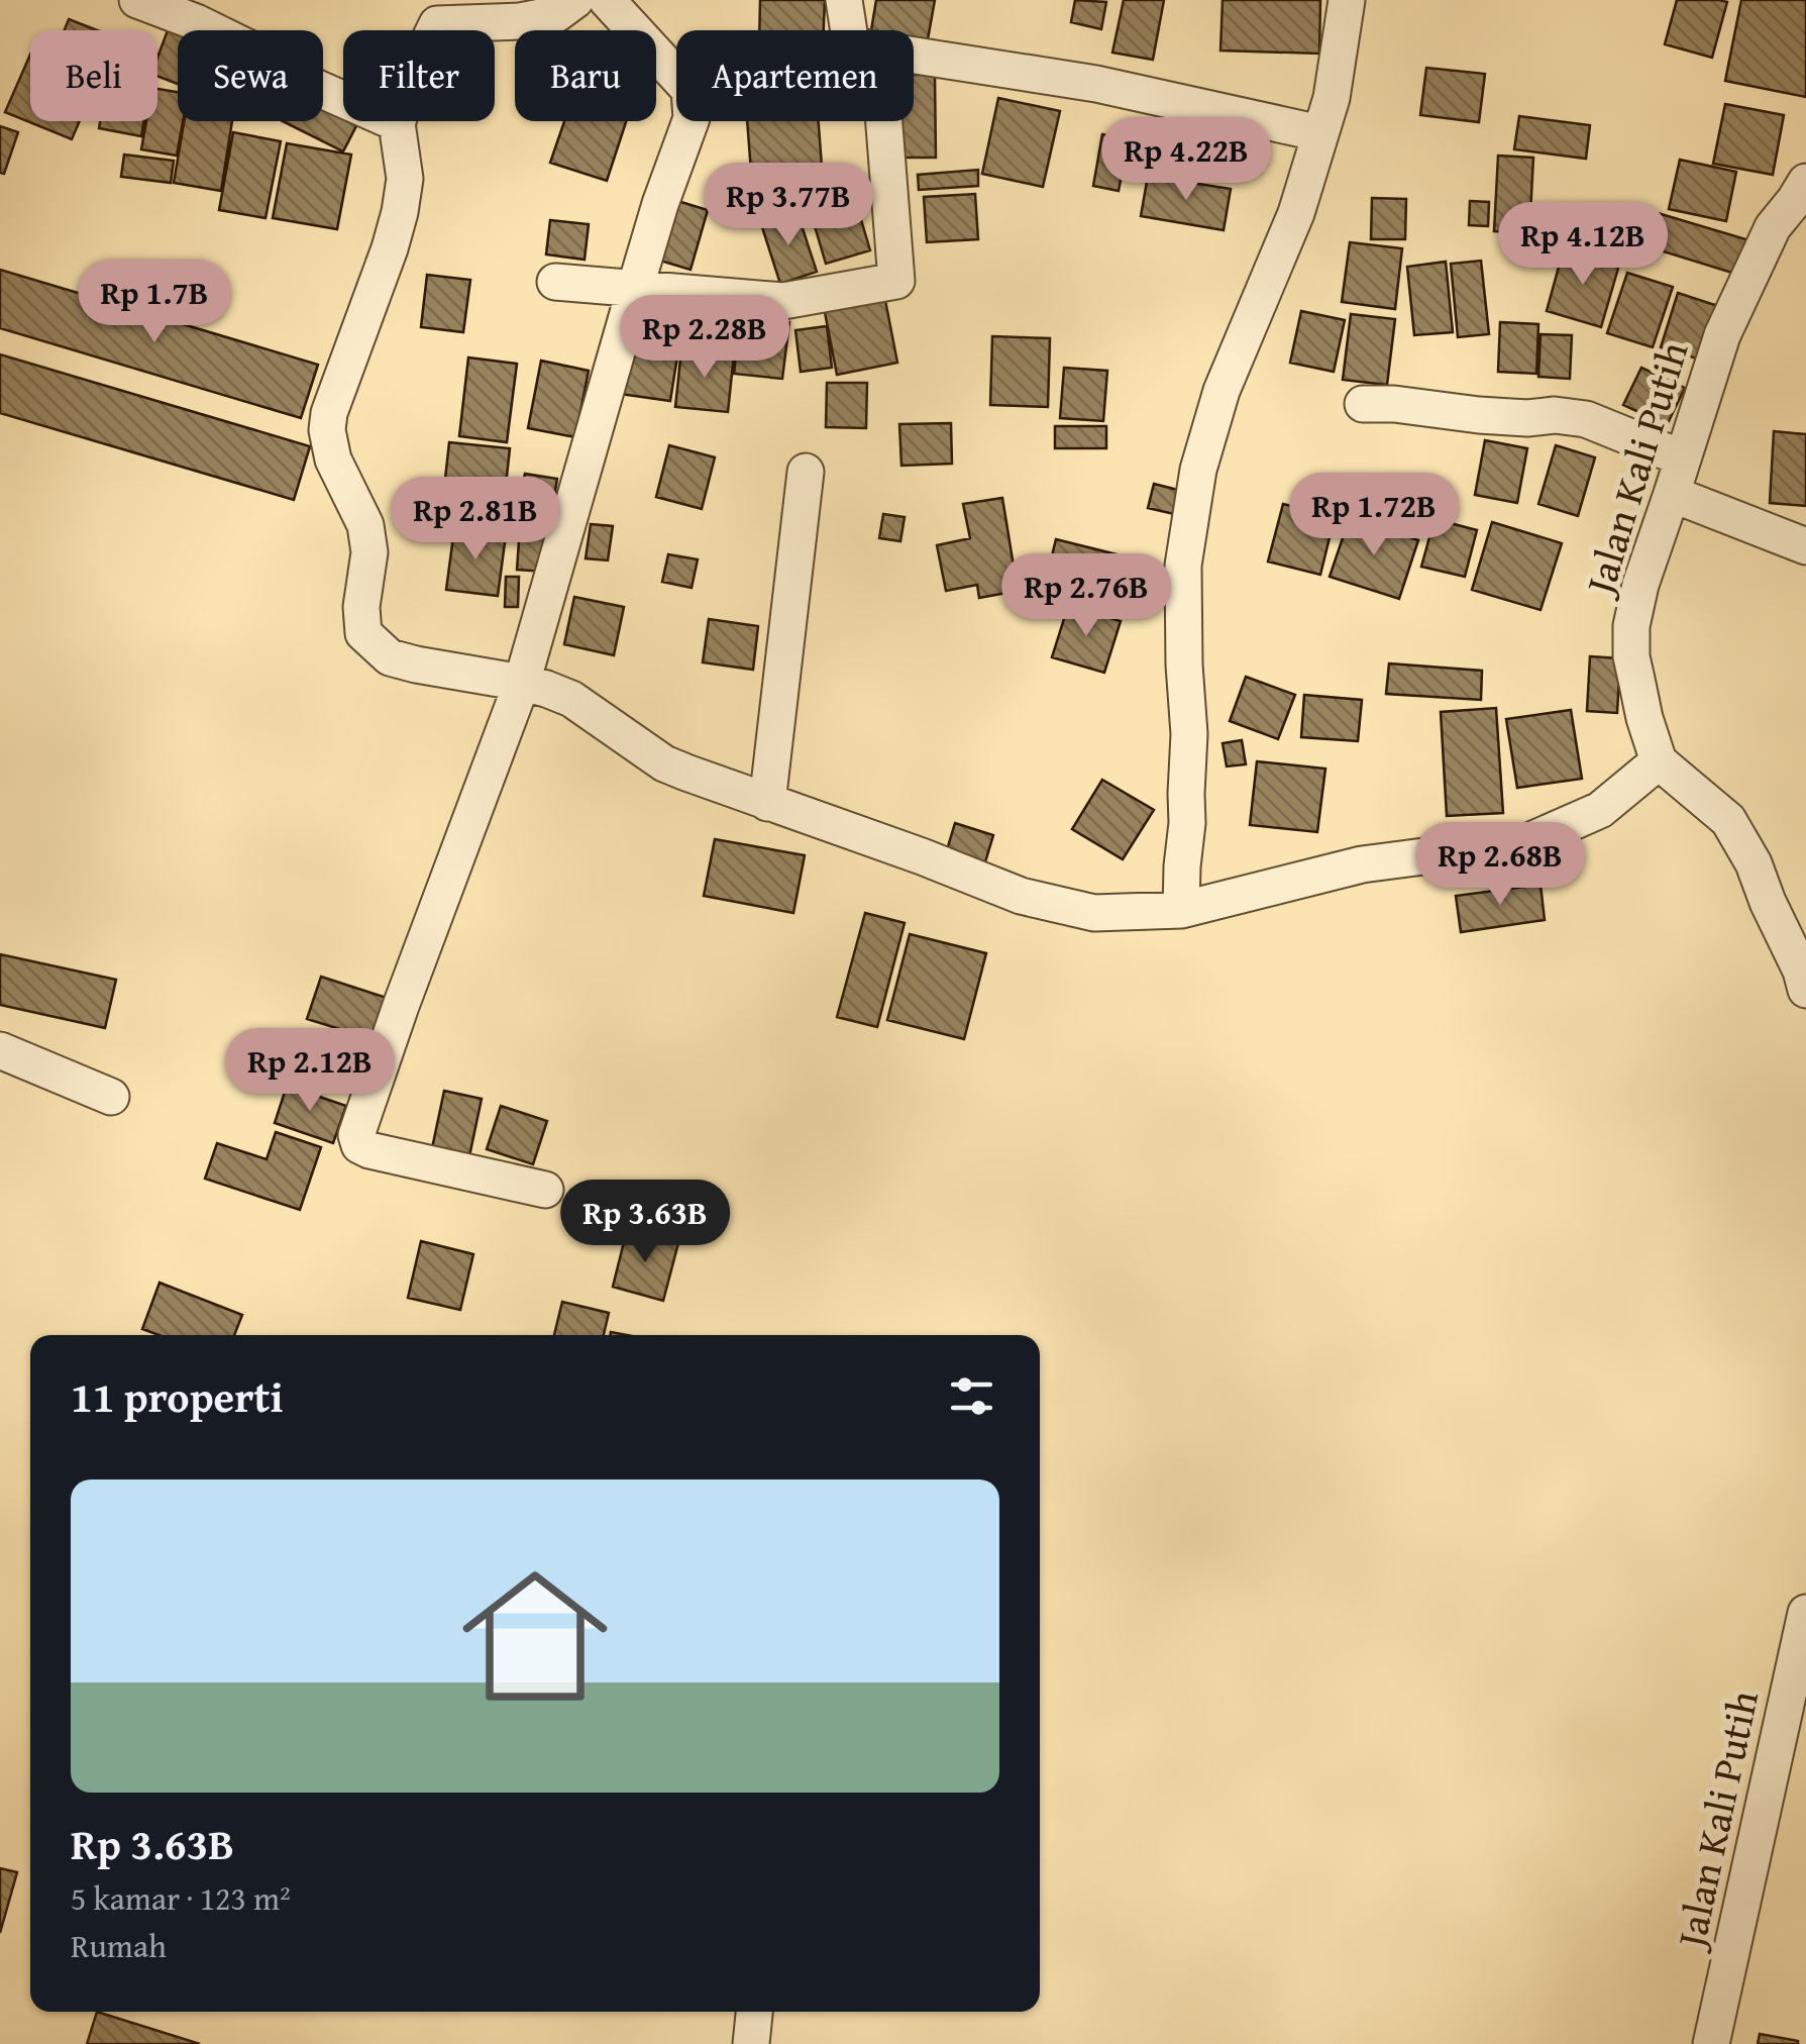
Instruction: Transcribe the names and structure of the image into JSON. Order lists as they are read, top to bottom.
{
  "streets": {
    "street": ["Jalan Kali Putih"]
  },
  "page": {
    "chip": [
      "Beli",
      "Sewa",
      "Filter",
      "Baru",
      "Apartemen"
    ],
    "price": [
      "Rp 4.22B",
      "Rp 3.77B",
      "Rp 4.12B",
      "Rp 1.7B",
      "Rp 2.28B",
      "Rp 1.72B",
      "Rp 2.81B",
      "Rp 2.76B",
      "Rp 2.68B",
      "Rp 2.12B",
      "Rp 3.63B"
    ],
    "heading": "11 properti",
    "list": [
      {
        "name": "Rp 3.63B",
        "note": "5 kamar · 123 m² · Rumah"
      }
    ]
  }
}
